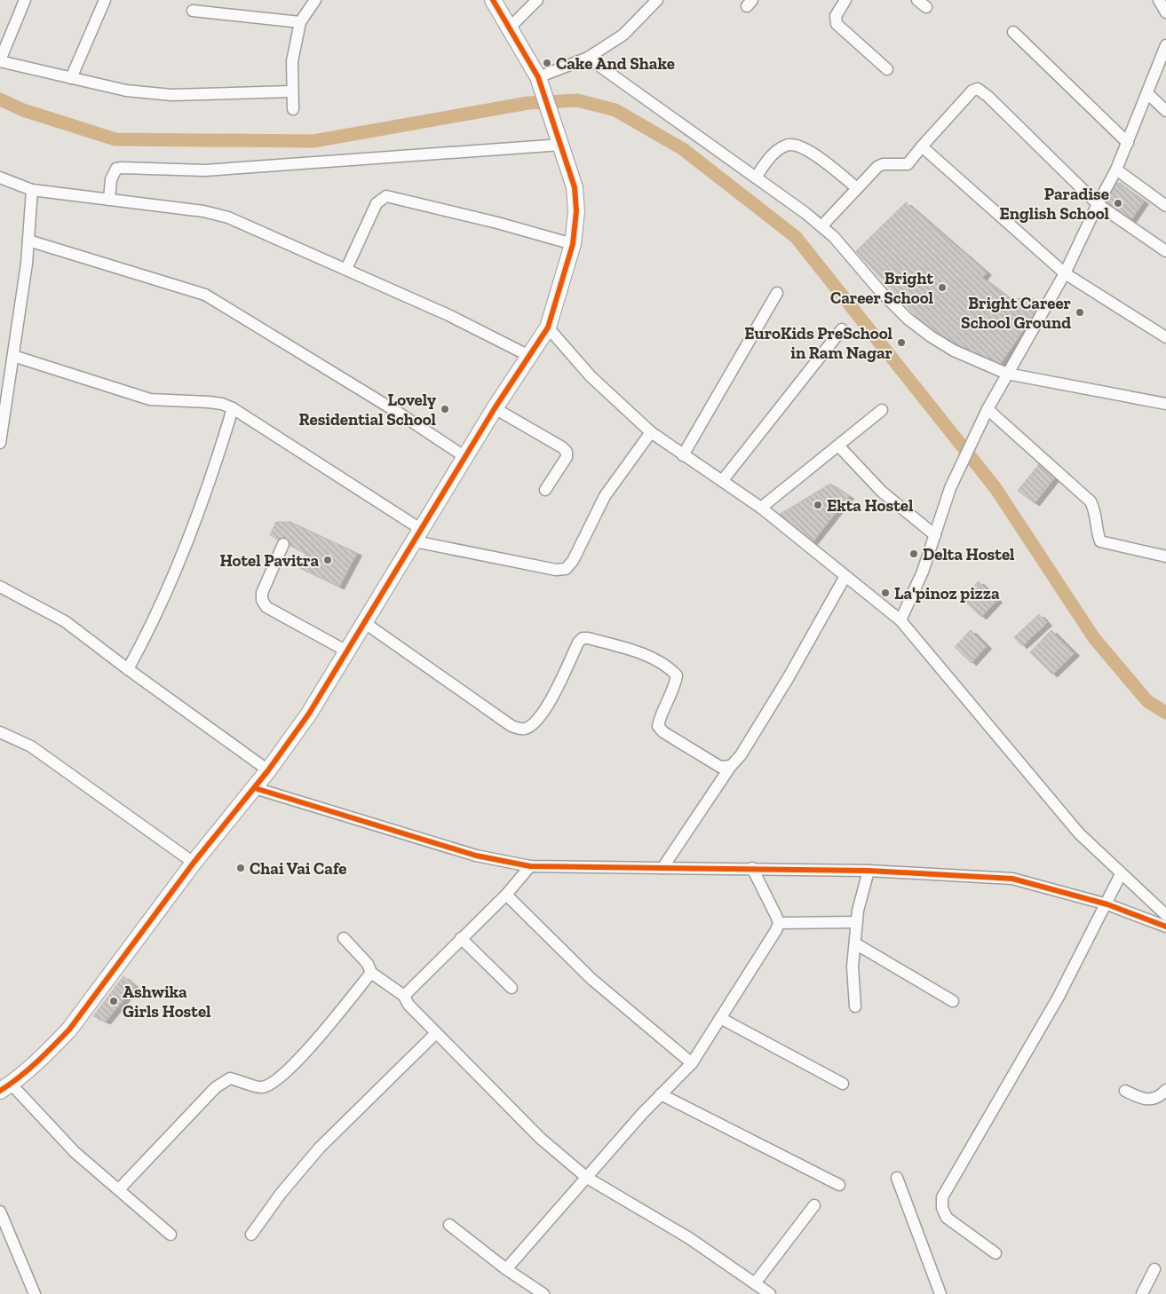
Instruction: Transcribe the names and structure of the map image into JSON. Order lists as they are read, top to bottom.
{
  "places": [
    "Cake And Shake",
    "Paradise English School",
    "Bright Career School",
    "Bright Career School Ground",
    "EuroKids PreSchool in Ram Nagar",
    "Lovely Residential School",
    "Ekta Hostel",
    "Delta Hostel",
    "Hotel Pavitra",
    "La'pinoz pizza",
    "Chai Vai Cafe",
    "Ashwika Girls Hostel"
  ]
}
